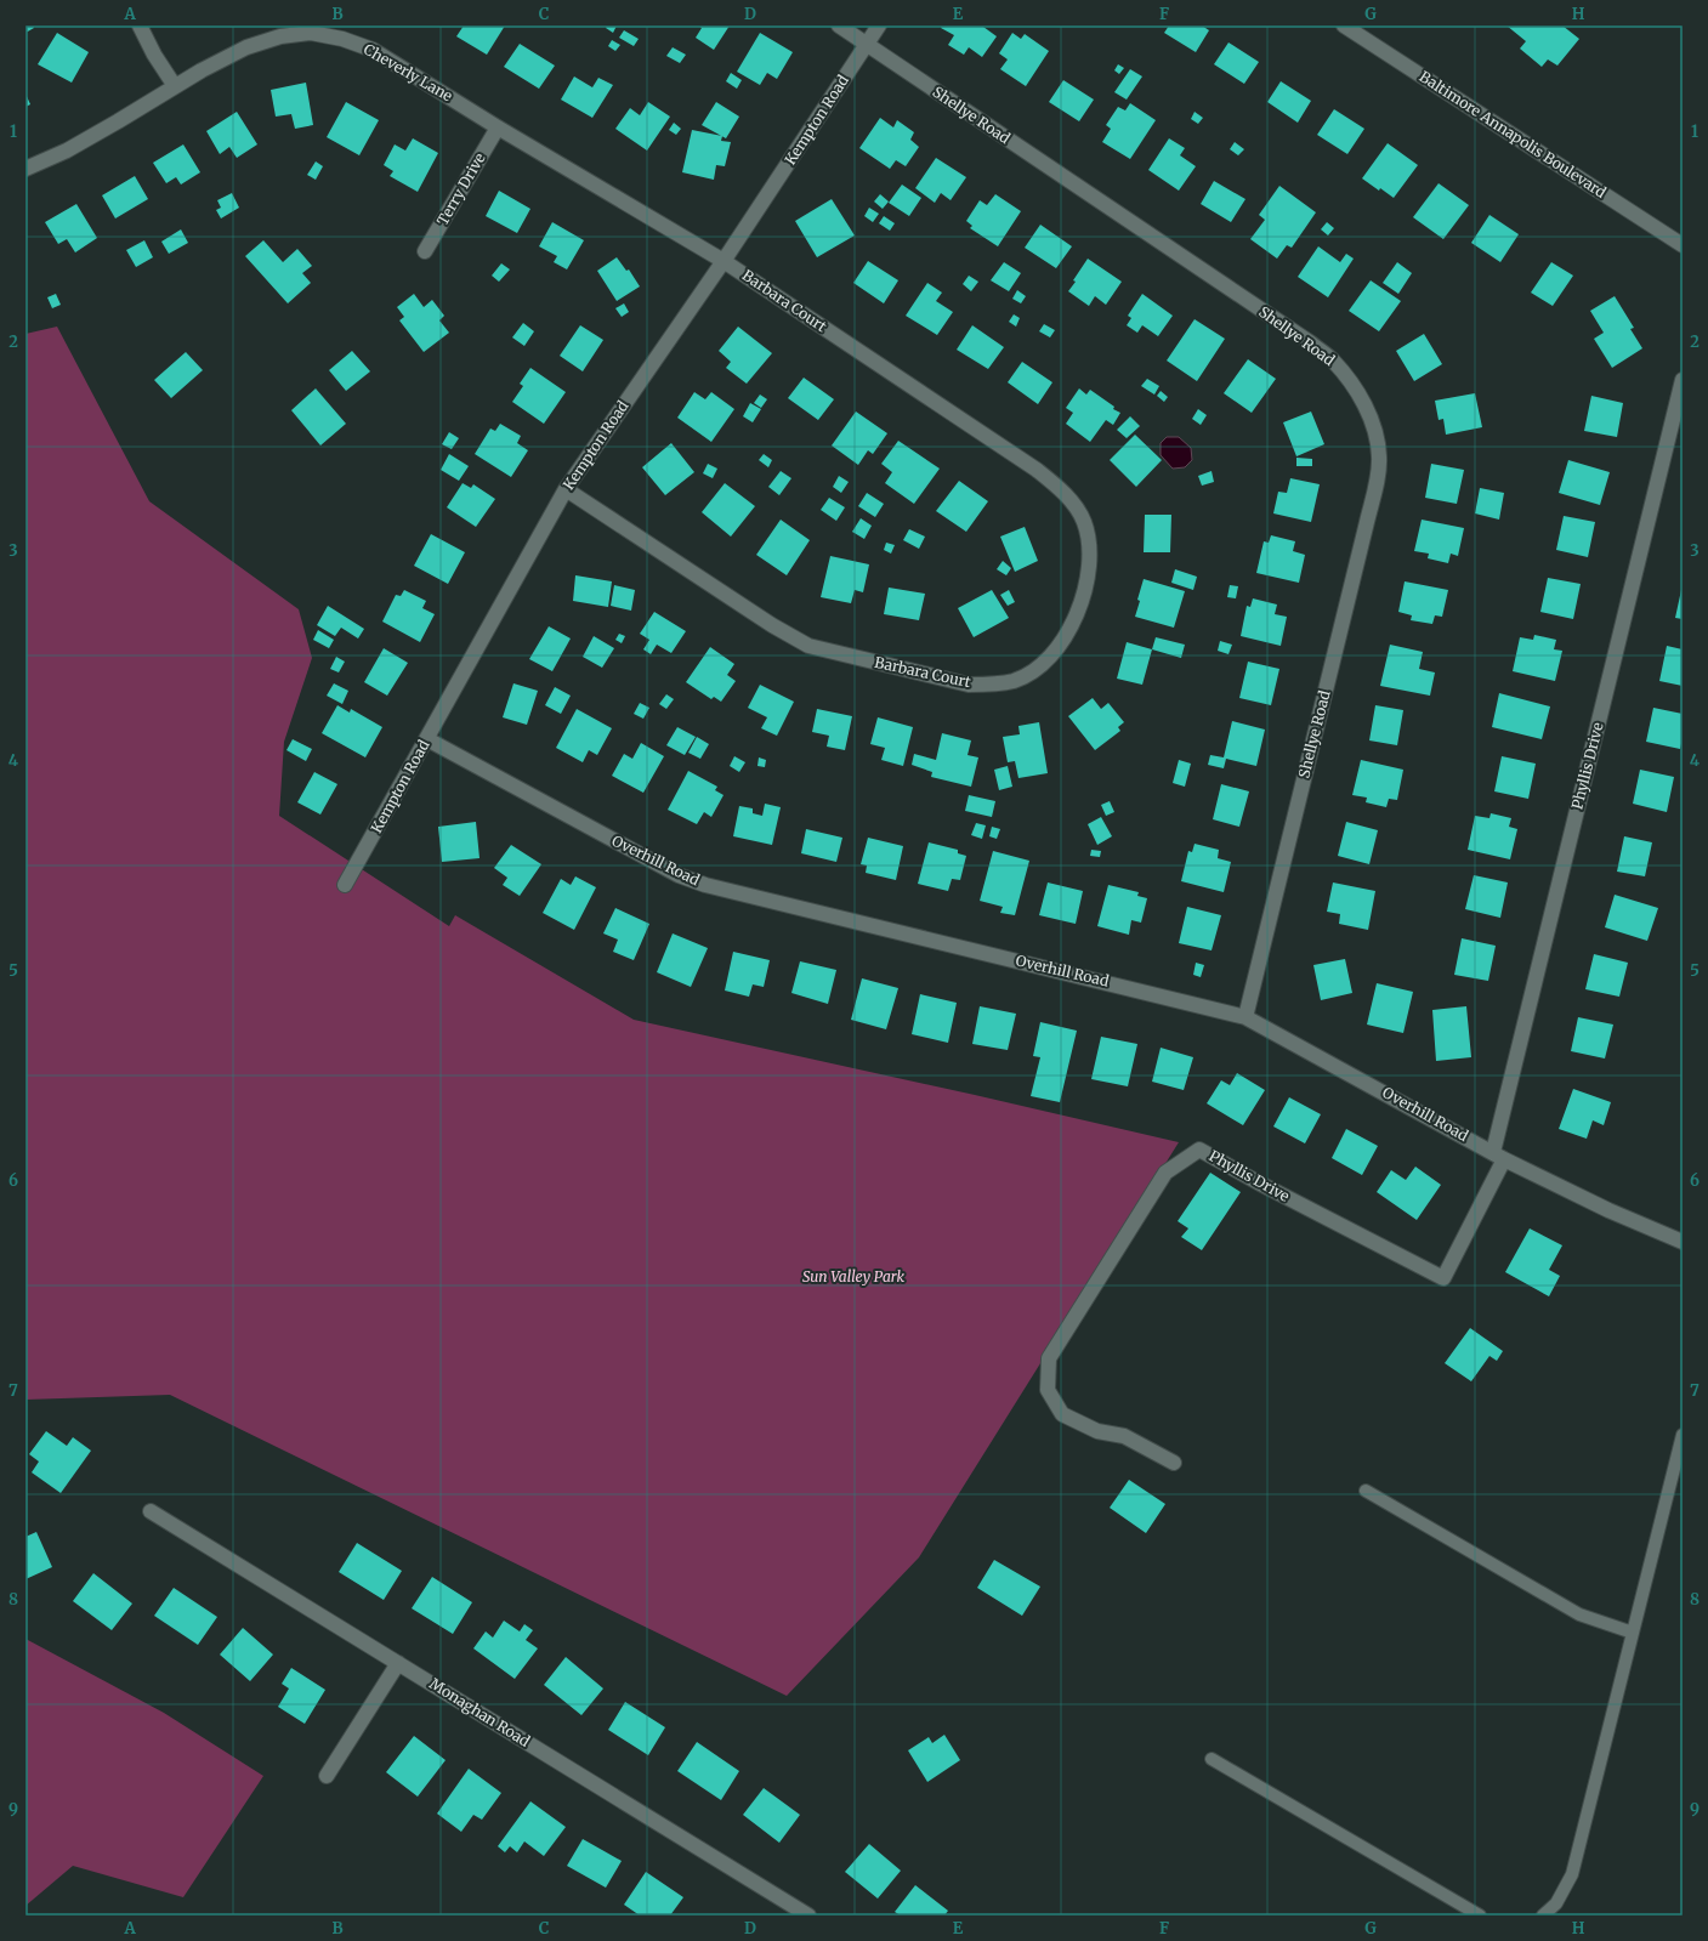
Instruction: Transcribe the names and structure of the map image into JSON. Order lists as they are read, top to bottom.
{
  "streets": {
    "street": [
      "Cheverly Lane",
      "Shellye Road",
      "Kempton Road",
      "Baltimore Annapolis Boulevard",
      "Terry Drive",
      "Barbara Court",
      "Phyllis Drive",
      "Overhill Road",
      "Monaghan Road"
    ]
  },
  "crossings": [
    ["Cheverly Lane", "Kempton Road"],
    ["Cheverly Lane", "Terry Drive"],
    ["Cheverly Lane", "Barbara Court"],
    ["Shellye Road", "Kempton Road"],
    ["Shellye Road", "Overhill Road"],
    ["Kempton Road", "Barbara Court"],
    ["Kempton Road", "Overhill Road"],
    ["Phyllis Drive", "Overhill Road"]
  ],
  "parks": ["Sun Valley Park"],
  "grid": {
    "columns": [
      "A",
      "B",
      "C",
      "D",
      "E",
      "F",
      "G",
      "H"
    ],
    "rows": [
      "1",
      "2",
      "3",
      "4",
      "5",
      "6",
      "7",
      "8",
      "9"
    ]
  }
}
